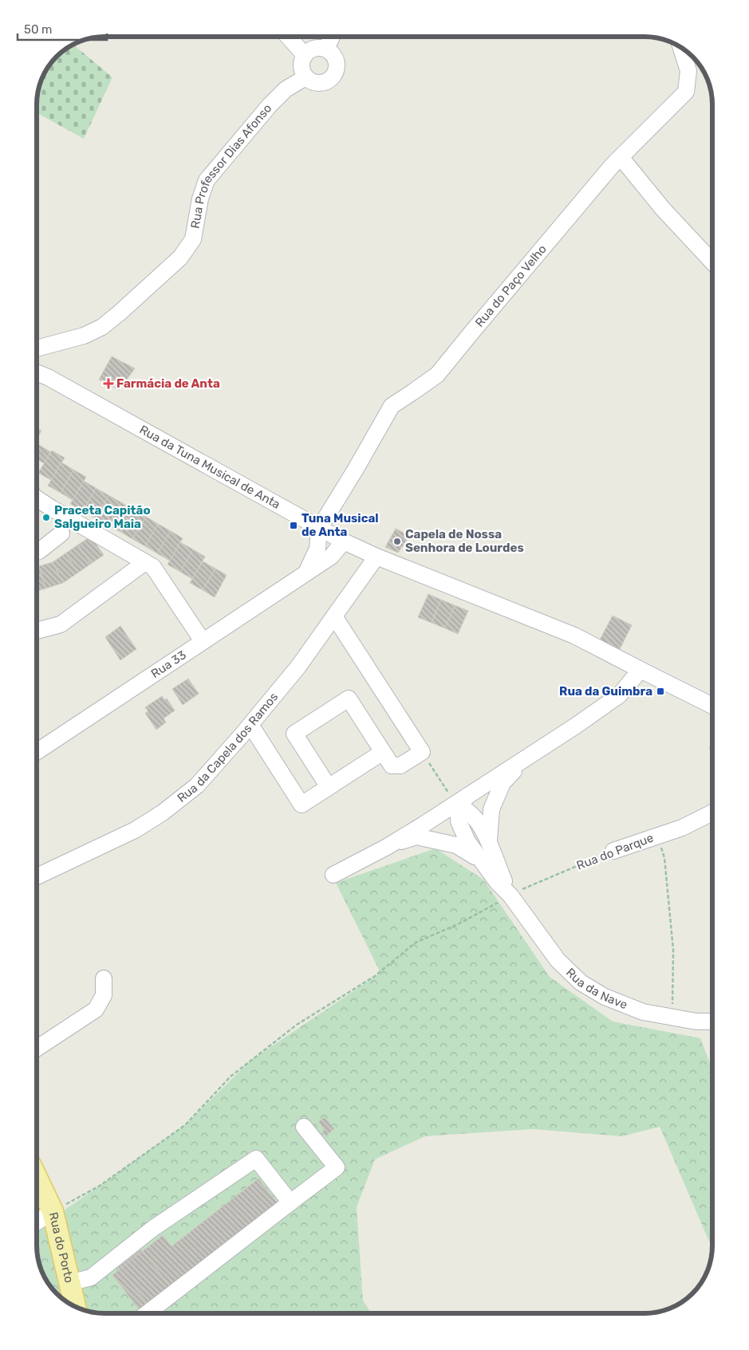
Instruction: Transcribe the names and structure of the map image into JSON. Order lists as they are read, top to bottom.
{
  "streets": {
    "main road": ["Rua do Porto"],
    "street": [
      "Rua Professor Dias Afonso",
      "Rua do Paço Velho",
      "Rua da Tuna Musical de Anta",
      "Rua 33",
      "Rua da Capela dos Ramos",
      "Rua do Parque",
      "Rua da Nave"
    ]
  },
  "crossings": [
    ["Rua Professor Dias Afonso", "Rua da Tuna Musical de Anta"],
    ["Rua do Paço Velho", "Rua da Tuna Musical de Anta"],
    ["Rua da Tuna Musical de Anta", "Rua 33"],
    ["Rua da Tuna Musical de Anta", "Rua da Capela dos Ramos"],
    ["Rua do Parque", "Rua da Nave"],
    ["Rua do Parque", "Rua do Porto"]
  ],
  "places": {
    "health": ["Farmácia de Anta"],
    "other": ["Praceta Capitão Salgueiro Maia", "Capela de Nossa Senhora de Lourdes"],
    "transit": ["Tuna Musical de Anta", "Rua da Guimbra"]
  },
  "scale_bar": "50 m"
}
